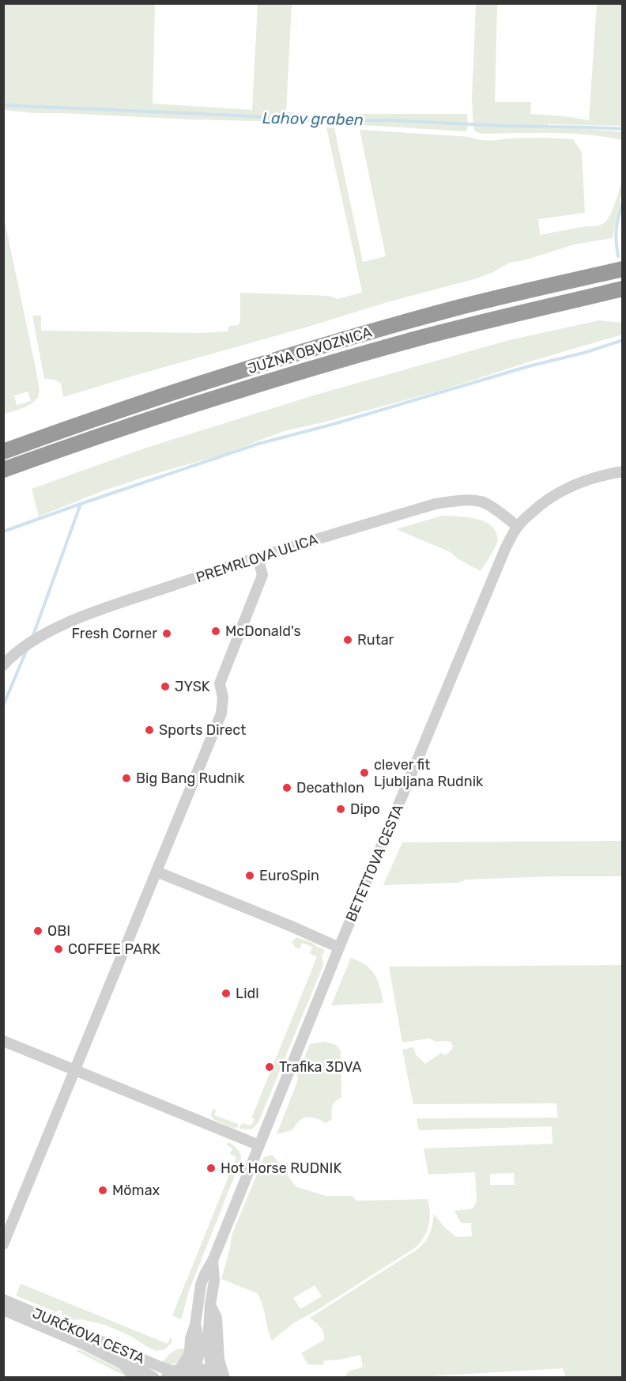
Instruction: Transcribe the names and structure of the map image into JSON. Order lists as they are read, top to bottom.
{
  "streets": {
    "highway": ["JUŽNA OBVOZNICA"],
    "street": ["PREMRLOVA ULICA", "BETETTOVA CESTA", "JURČKOVA CESTA"]
  },
  "crossings": [
    ["PREMRLOVA ULICA", "BETETTOVA CESTA"],
    ["BETETTOVA CESTA", "JURČKOVA CESTA"]
  ],
  "water": ["Lahov graben"],
  "places": [
    "McDonald's",
    "Fresh Corner",
    "Rutar",
    "JYSK",
    "Sports Direct",
    "clever fit Ljubljana Rudnik",
    "Big Bang Rudnik",
    "Decathlon",
    "Dipo",
    "EuroSpin",
    "OBI",
    "COFFEE PARK",
    "Lidl",
    "Trafika 3DVA",
    "Hot Horse RUDNIK",
    "Mömax"
  ]
}
